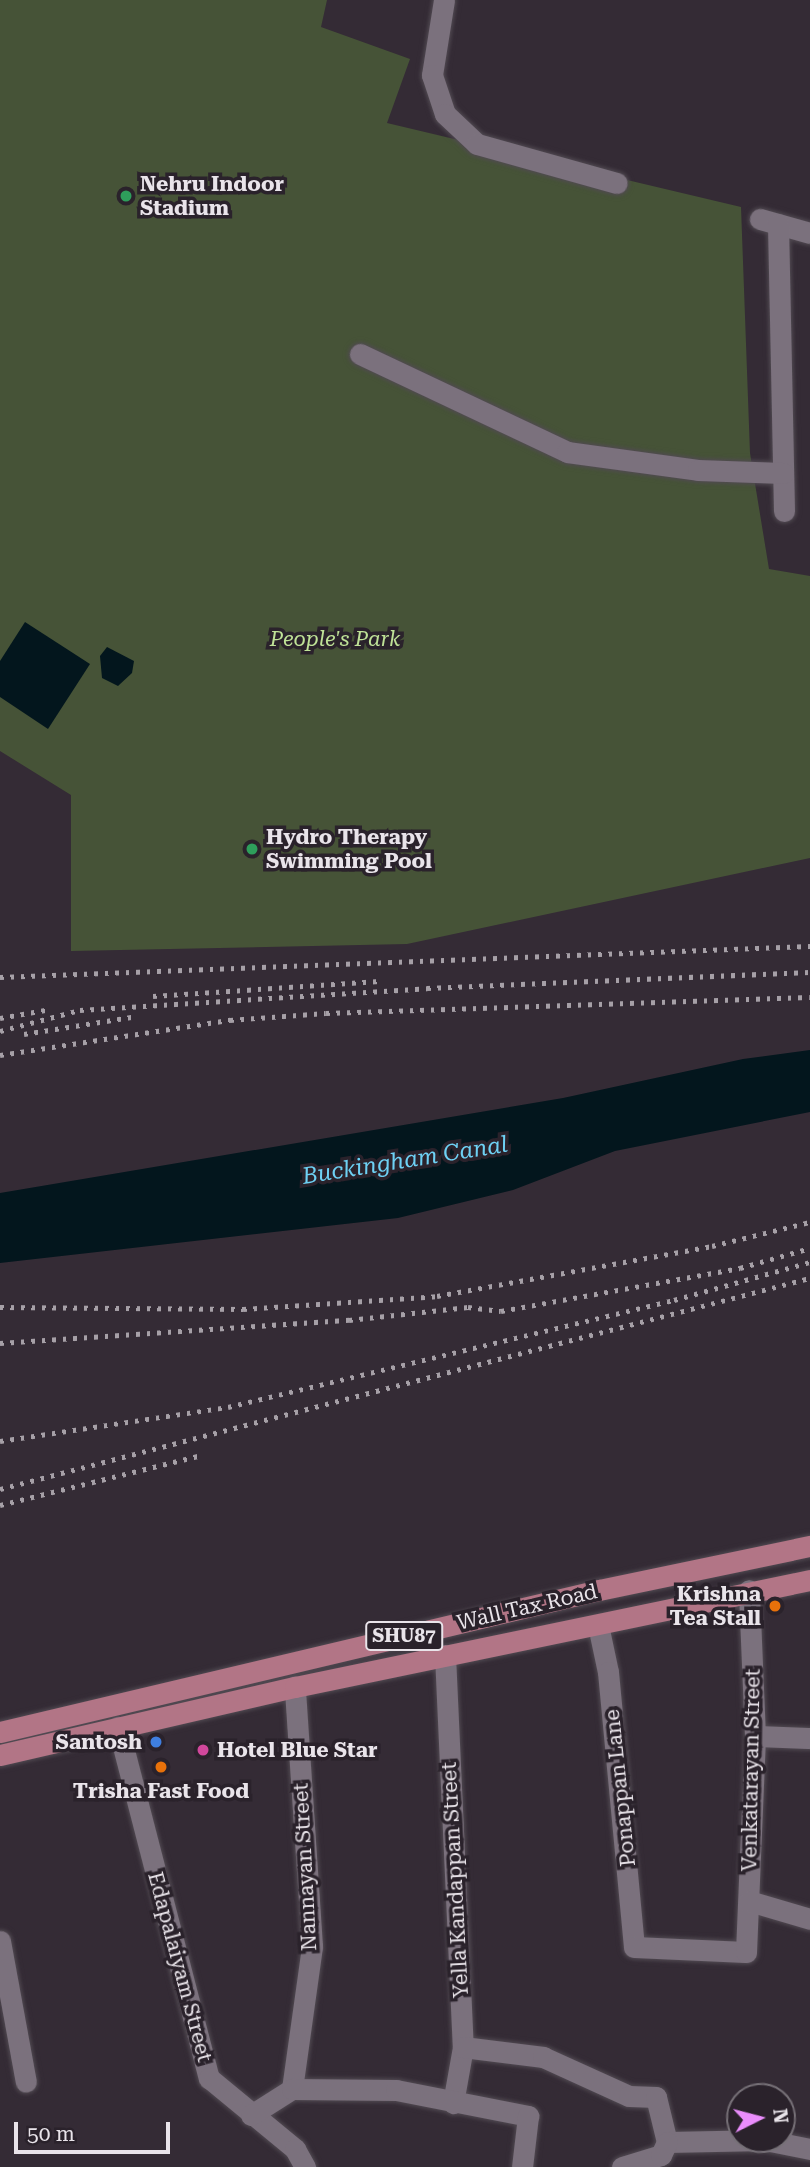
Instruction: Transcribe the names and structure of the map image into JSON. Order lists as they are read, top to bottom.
{
  "streets": {
    "main road": ["Wall Tax Road", "SHU87"],
    "street": [
      "Venkatarayan Street",
      "Ponappan Lane",
      "Nannayan Street",
      "Yella Kandappan Street",
      "Edapalaiyam Street"
    ]
  },
  "crossings": [
    ["Wall Tax Road", "Venkatarayan Street"],
    ["Wall Tax Road", "Ponappan Lane"],
    ["Wall Tax Road", "Nannayan Street"],
    ["Wall Tax Road", "Yella Kandappan Street"],
    ["Wall Tax Road", "Edapalaiyam Street"],
    ["Venkatarayan Street", "Ponappan Lane"]
  ],
  "water": ["Buckingham Canal"],
  "parks": ["People's Park"],
  "places": [
    "Nehru Indoor Stadium",
    "Hydro Therapy Swimming Pool",
    "Krishna Tea Stall",
    "Santosh",
    "Hotel Blue Star",
    "Trisha Fast Food"
  ],
  "scale_bar": "50 m",
  "north": "right"
}
